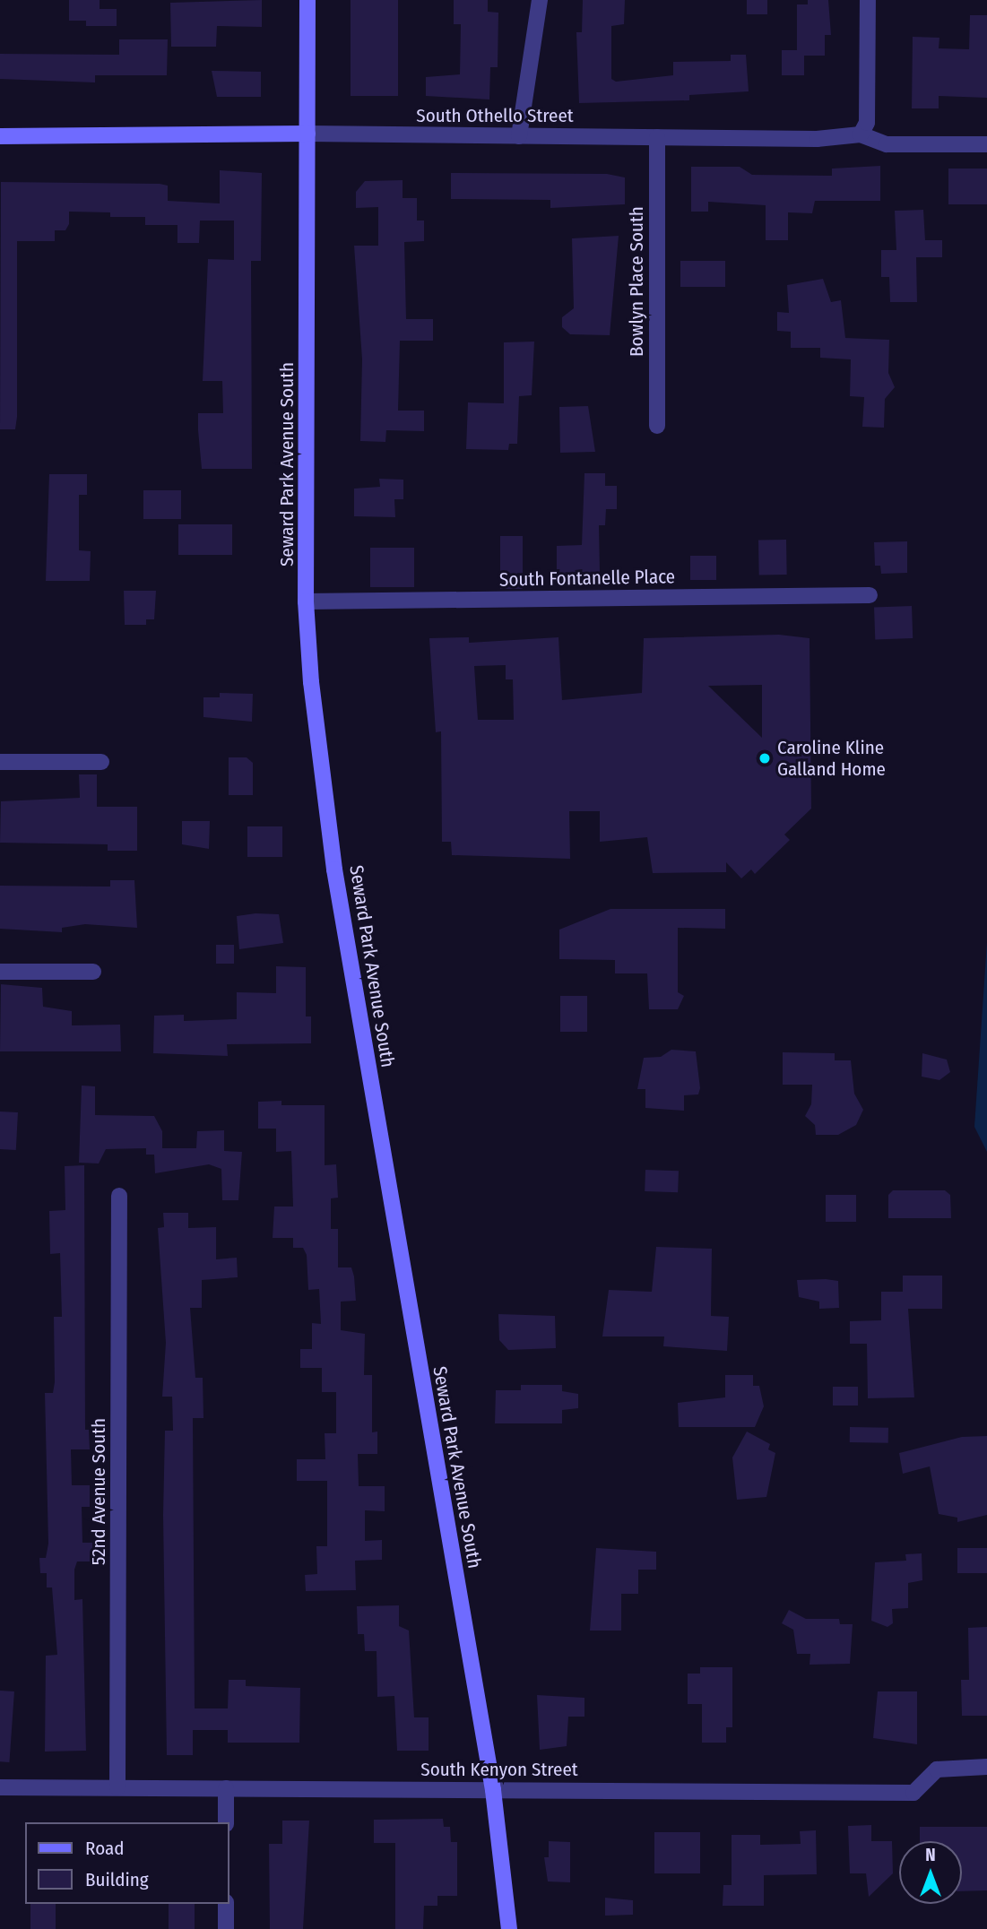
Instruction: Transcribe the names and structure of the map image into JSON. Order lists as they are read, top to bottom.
{
  "streets": {
    "main road": ["South Othello Street", "Seward Park Avenue South"],
    "street": [
      "Bowlyn Place South",
      "South Fontanelle Place",
      "52nd Avenue South",
      "South Kenyon Street"
    ]
  },
  "crossings": [
    ["South Othello Street", "Bowlyn Place South"],
    ["South Othello Street", "Seward Park Avenue South"],
    ["Seward Park Avenue South", "South Fontanelle Place"],
    ["Seward Park Avenue South", "South Kenyon Street"],
    ["52nd Avenue South", "South Kenyon Street"]
  ],
  "places": ["Caroline Kline Galland Home"],
  "legend": ["Road", "Building"],
  "north": "top"
}
